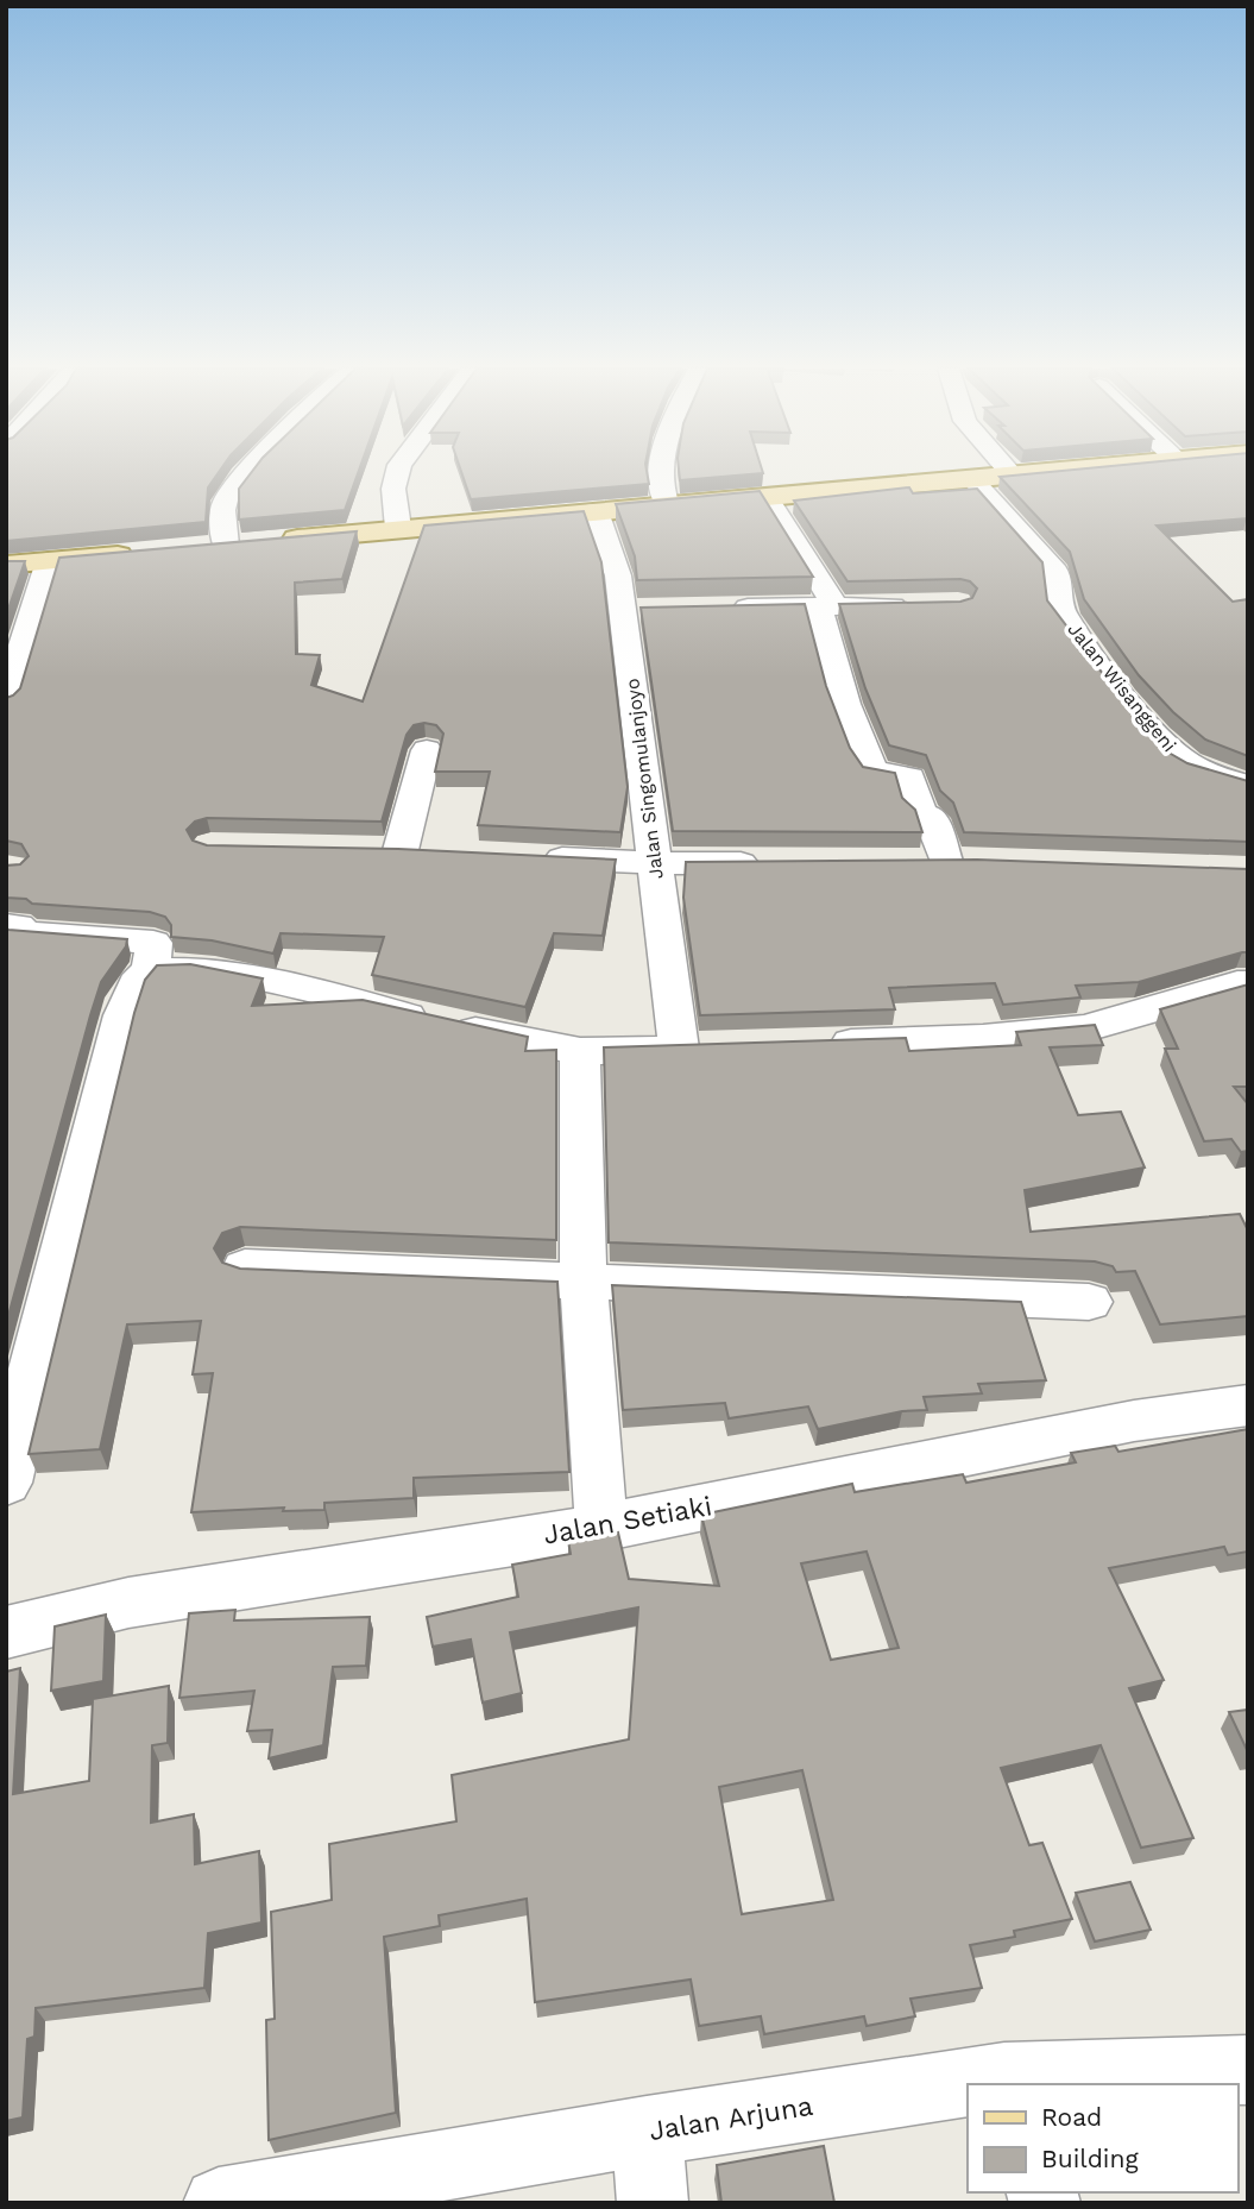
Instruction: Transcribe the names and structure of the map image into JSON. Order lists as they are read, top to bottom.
{
  "streets": {
    "street": [
      "Jalan Wisanggeni",
      "Jalan Singomulanjoyo",
      "Jalan Setiaki",
      "Jalan Arjuna"
    ]
  },
  "legend": ["Road", "Building"]
}
